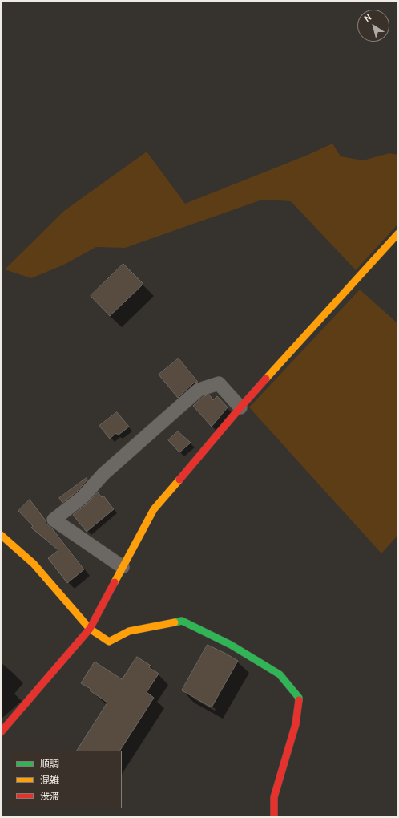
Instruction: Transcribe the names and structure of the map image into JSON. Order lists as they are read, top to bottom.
{
  "legend": ["順調", "混雑", "渋滞"],
  "north": "top left"
}
